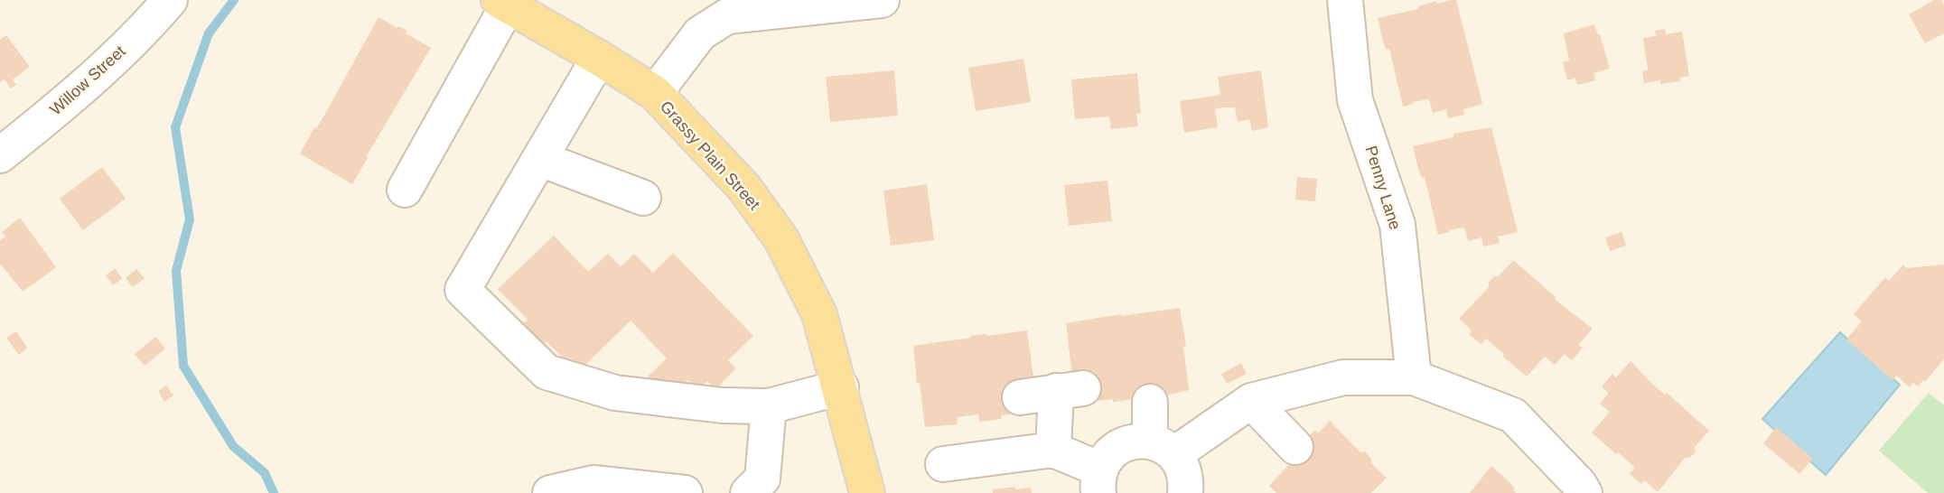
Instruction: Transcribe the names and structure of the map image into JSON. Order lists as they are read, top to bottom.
{
  "streets": {
    "main road": ["Grassy Plain Street"],
    "street": ["Willow Street", "Penny Lane"]
  }
}
